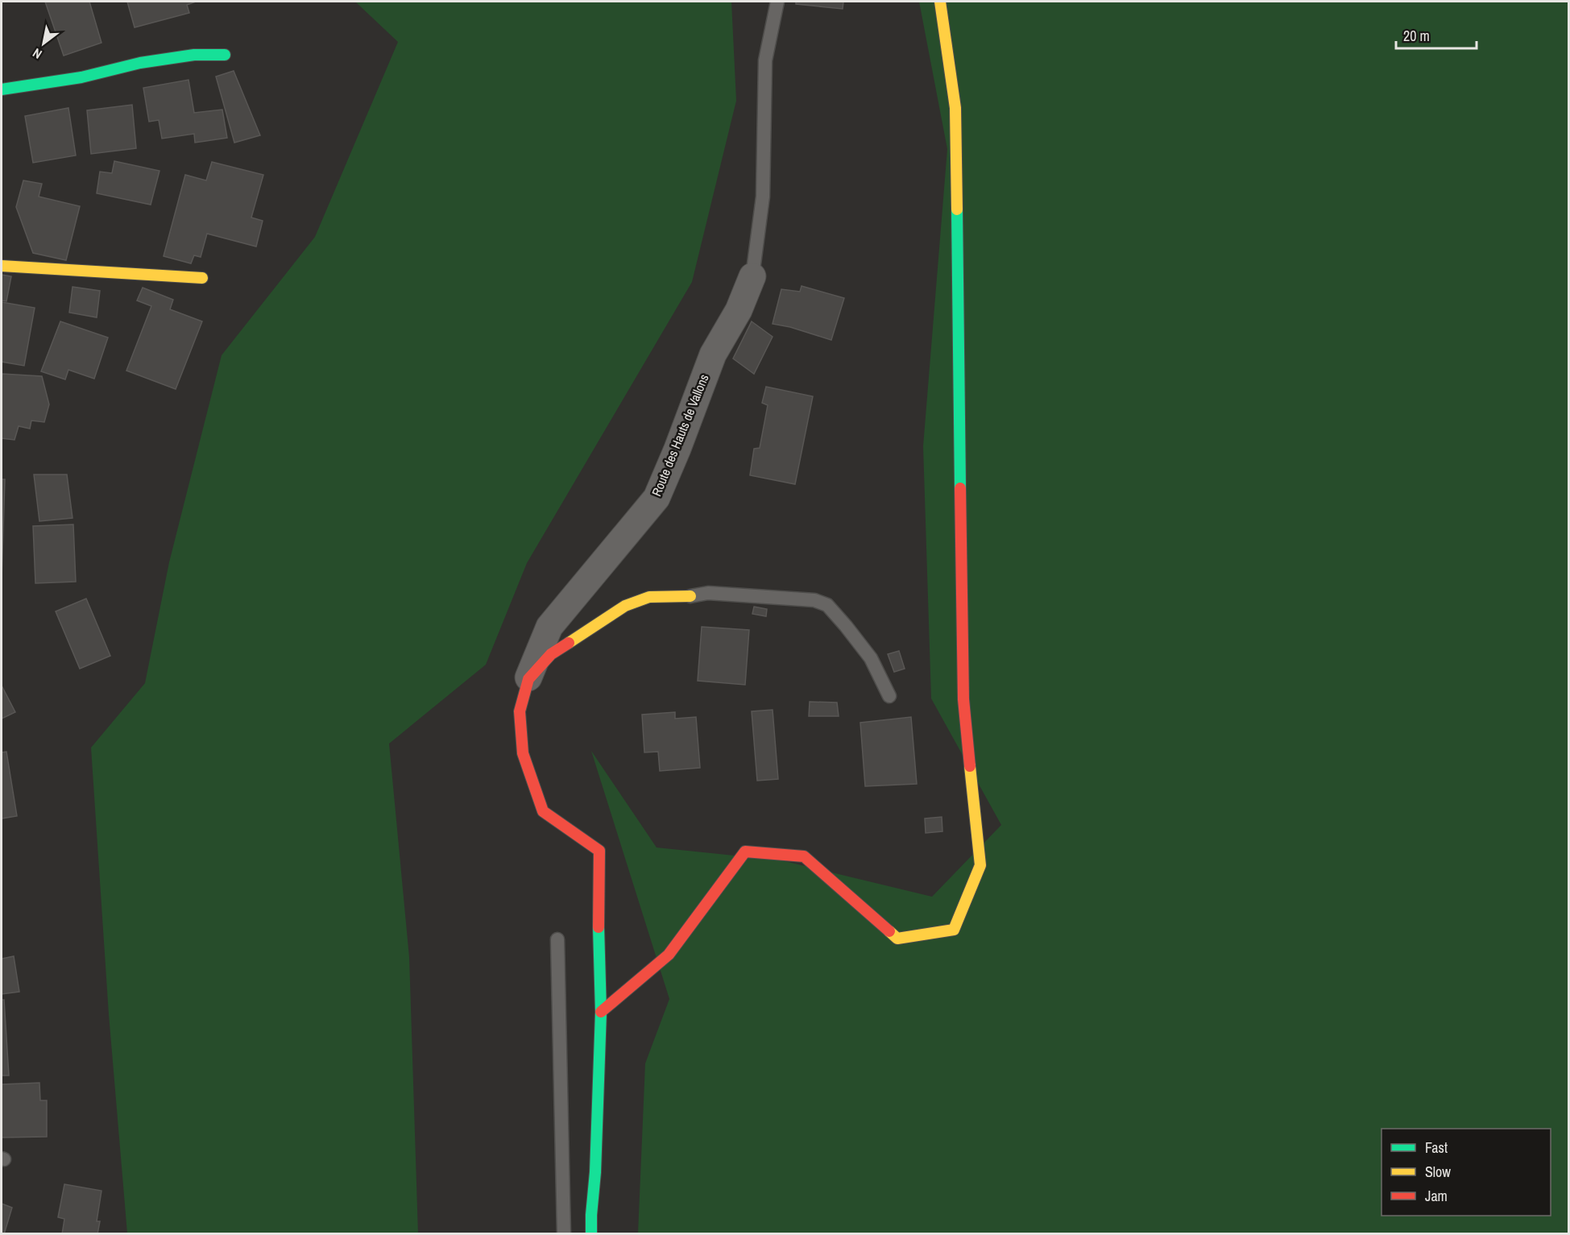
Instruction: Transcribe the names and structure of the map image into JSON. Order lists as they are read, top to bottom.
{
  "streets": {
    "street": ["Route des Hauts de Vallons"]
  },
  "legend": ["Fast", "Slow", "Jam"],
  "scale_bar": "20 m",
  "north": "bottom left"
}
